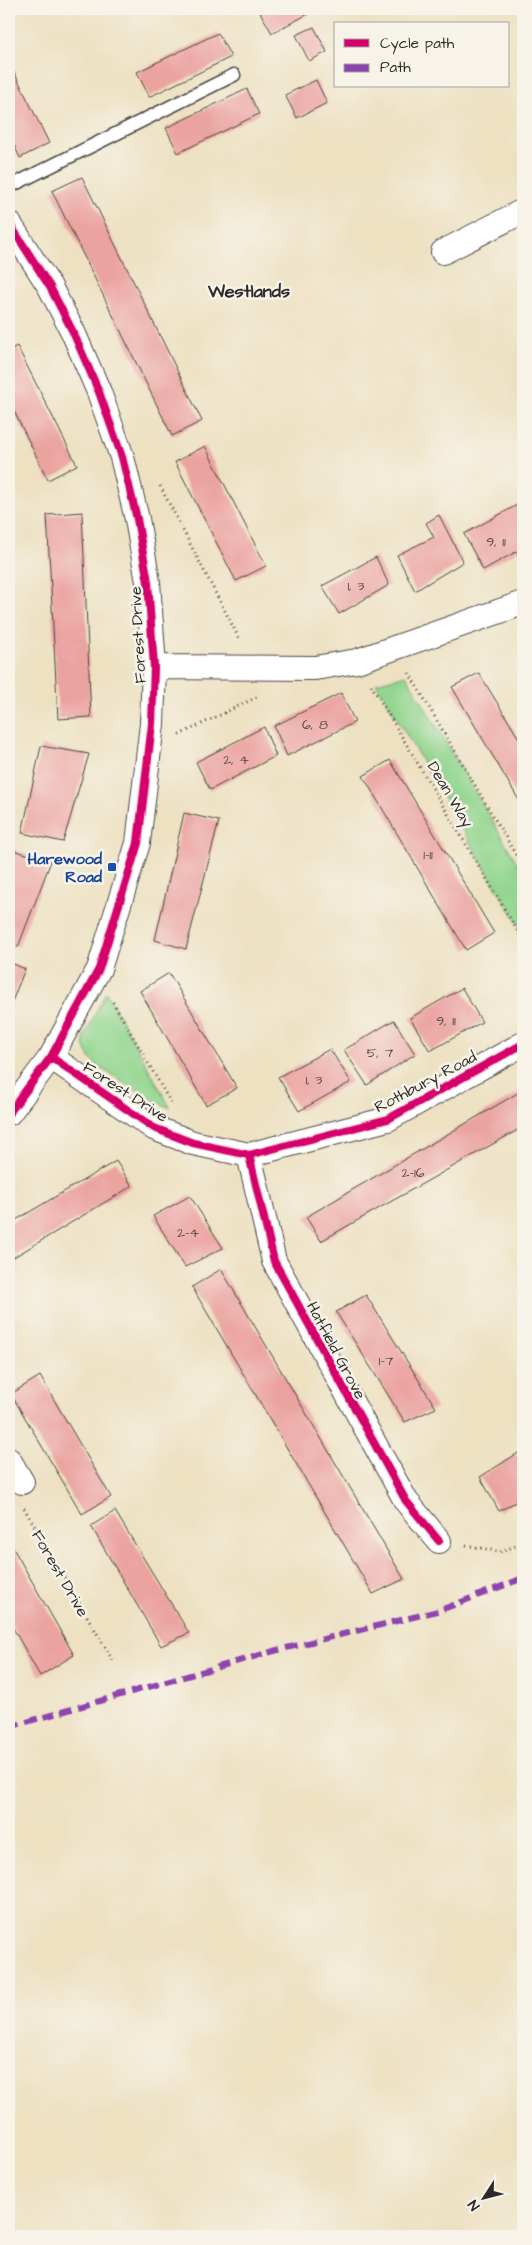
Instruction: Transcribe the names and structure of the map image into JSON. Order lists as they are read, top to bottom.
{
  "streets": {
    "street": ["Forest Drive", "Rothbury Road", "Hatfield Grove"],
    "path": ["Dean Way"]
  },
  "crossings": [
    ["Forest Drive", "Rothbury Road"],
    ["Forest Drive", "Hatfield Grove"],
    ["Rothbury Road", "Hatfield Grove"]
  ],
  "districts": ["Westlands"],
  "places": {
    "transit": ["Harewood Road"]
  },
  "house_numbers": [
    "9, 11",
    "1, 3",
    "6, 8",
    "2, 4",
    "1-11",
    "9, 11",
    "5, 7",
    "1, 3",
    "2-16",
    "2-4",
    "1-7"
  ],
  "legend": ["Cycle path", "Path"],
  "north": "bottom left"
}
